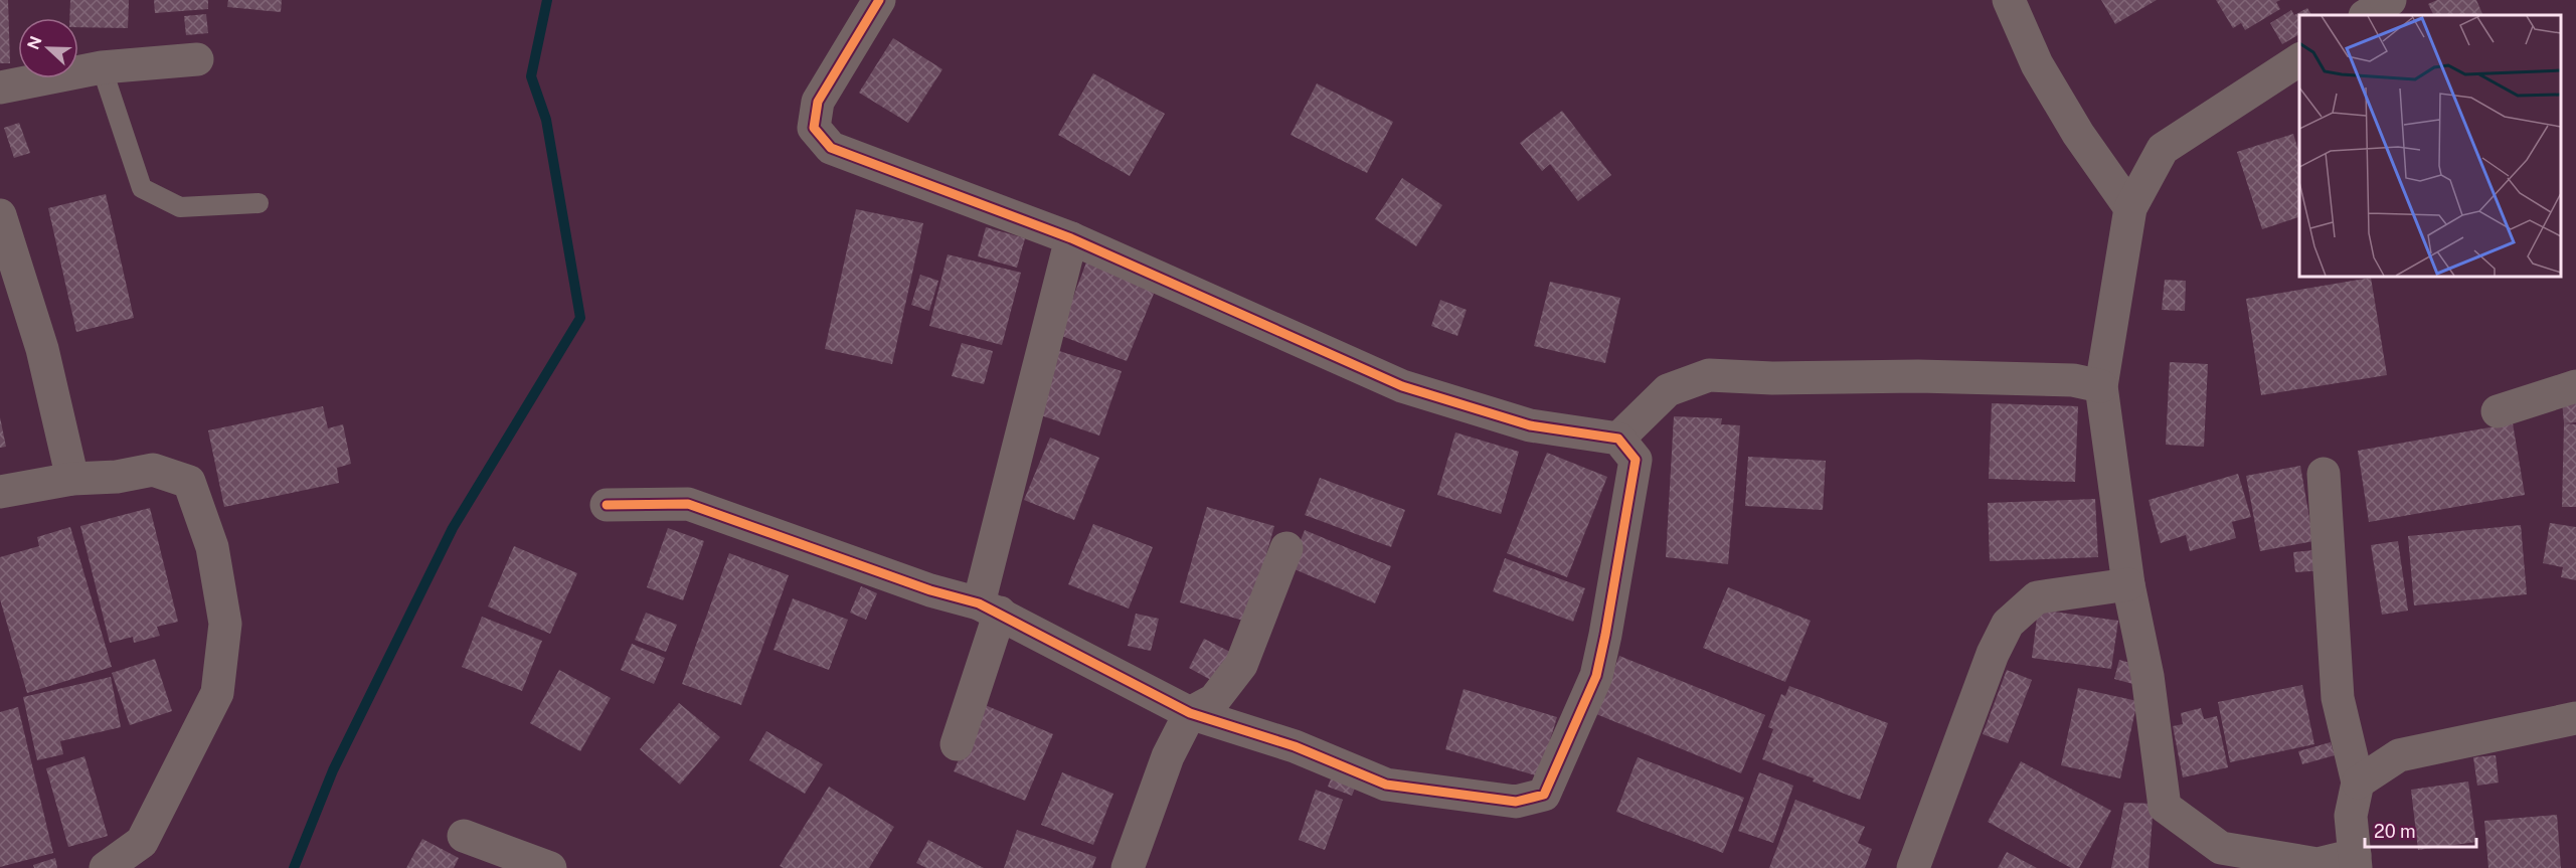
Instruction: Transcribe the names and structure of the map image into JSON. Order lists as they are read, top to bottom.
{
  "scale_bar": "20 m",
  "north": "left"
}
